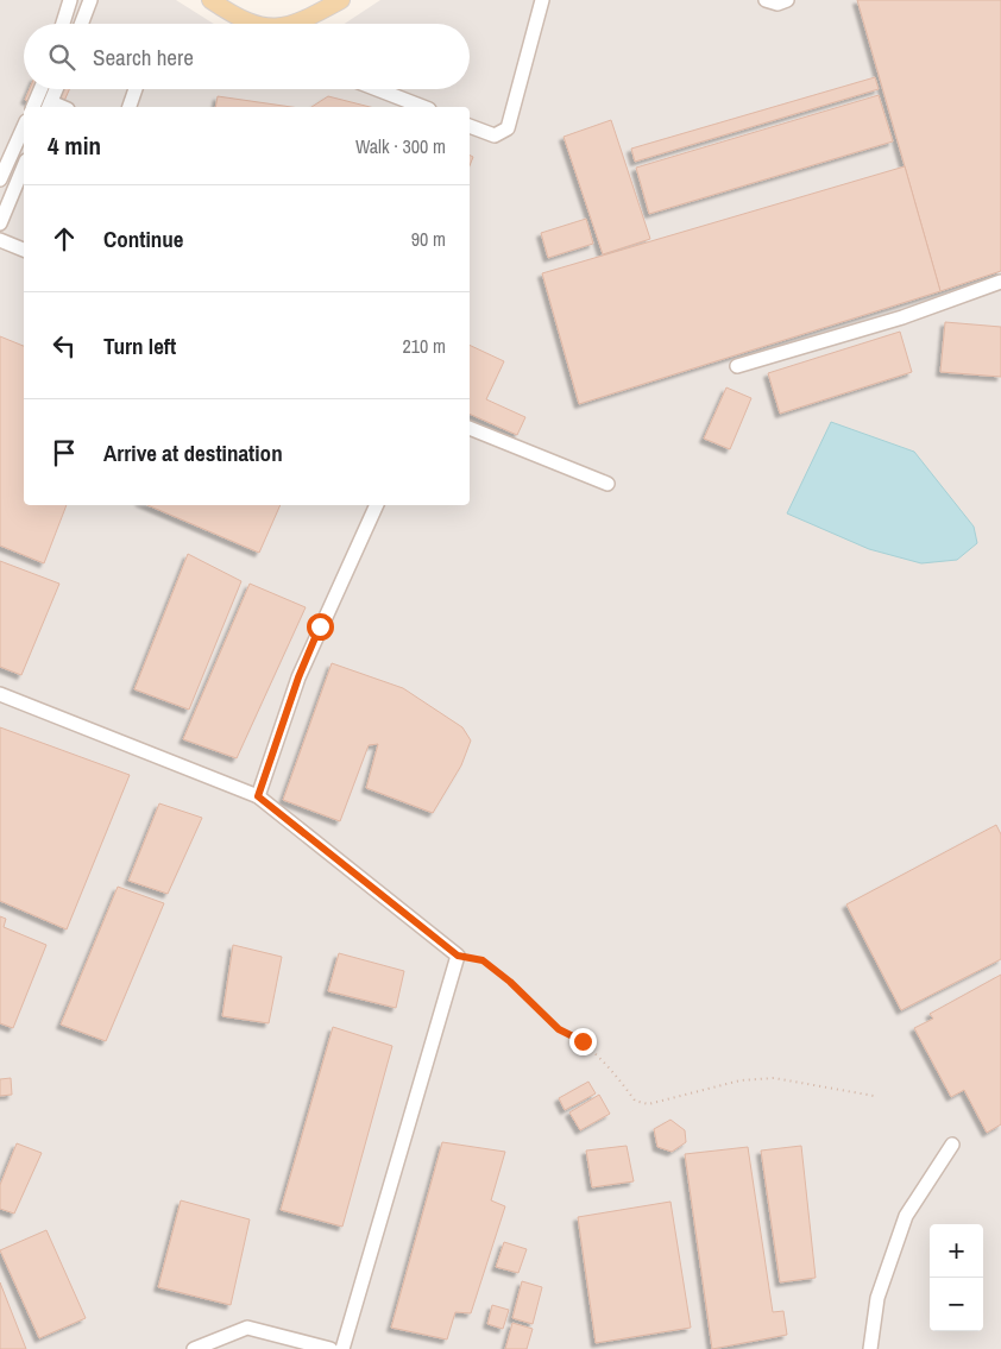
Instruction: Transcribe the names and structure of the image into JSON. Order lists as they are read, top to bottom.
{
  "page": {
    "search": "Search here",
    "heading": ["4 min", "Walk · 300 m"],
    "list": [
      ["Continue", "90 m"],
      ["Turn left", "210 m"],
      "Arrive at destination"
    ],
    "map_buttons": ["+", "−"]
  }
}
